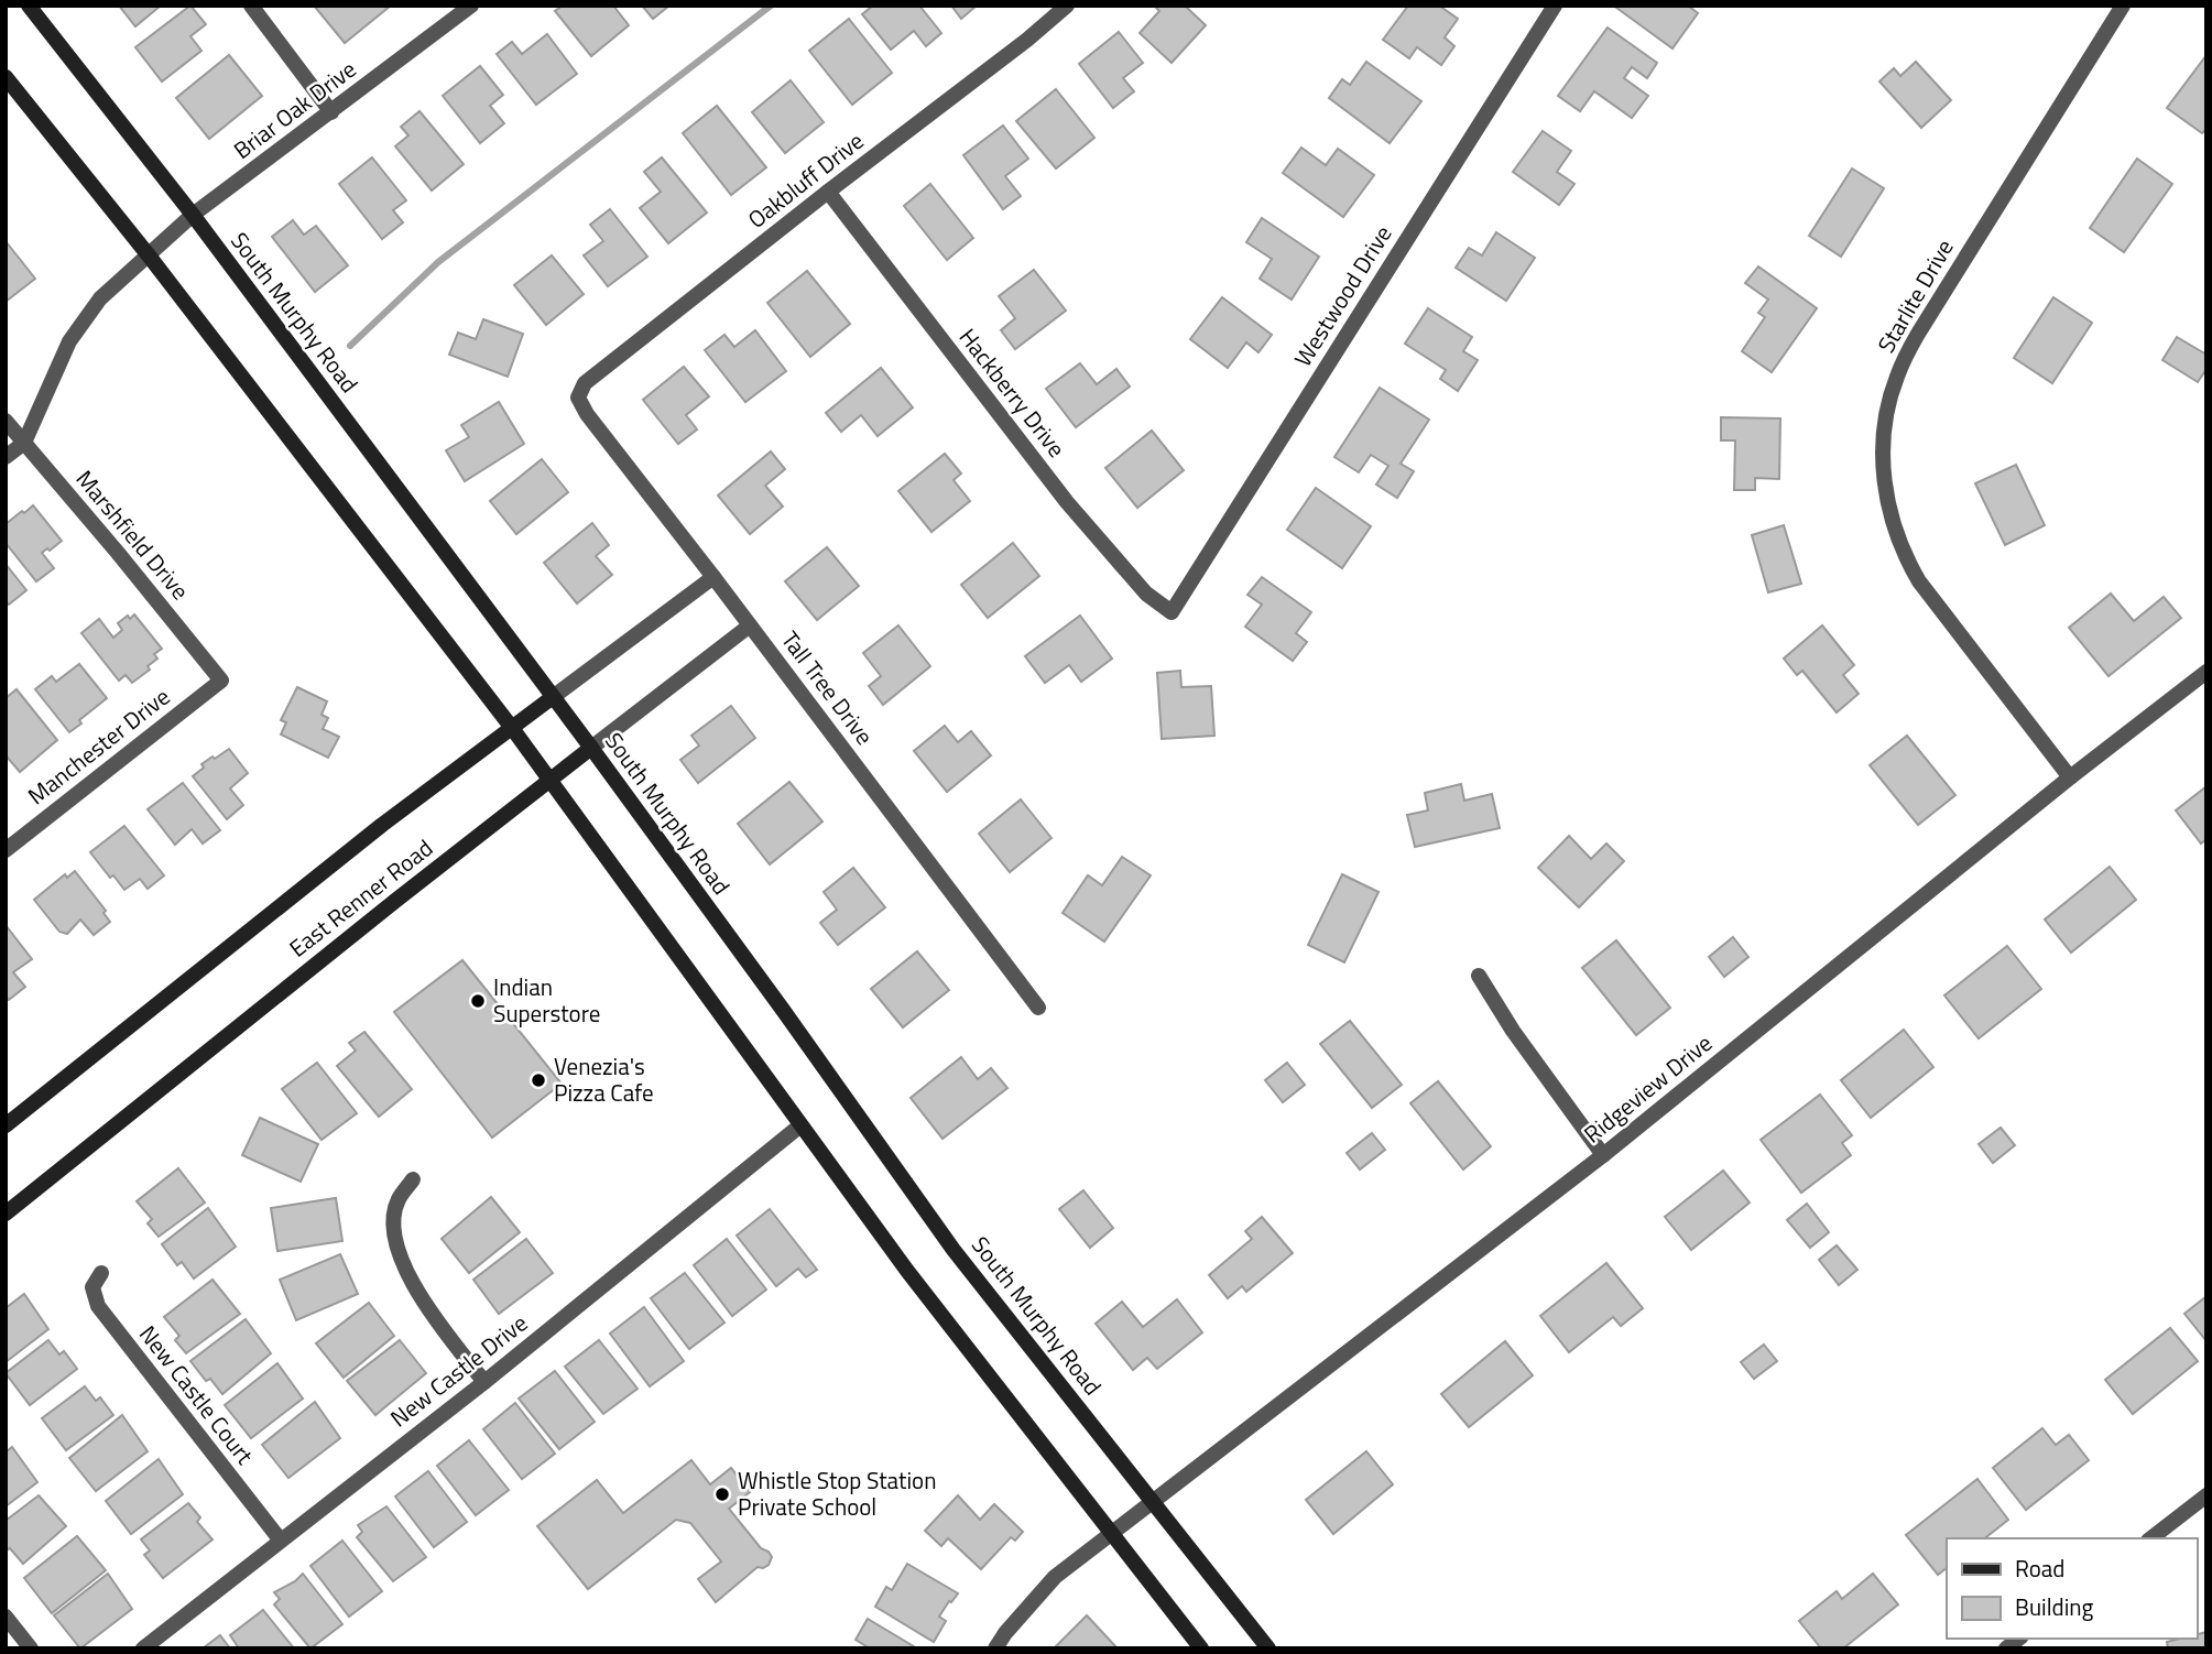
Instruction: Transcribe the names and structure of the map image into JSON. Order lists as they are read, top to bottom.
{
  "streets": {
    "main road": ["South Murphy Road", "East Renner Road"],
    "street": [
      "Briar Oak Drive",
      "Oakbluff Drive",
      "Westwood Drive",
      "Starlite Drive",
      "Hackberry Drive",
      "Marshfield Drive",
      "Tall Tree Drive",
      "Manchester Drive",
      "Ridgeview Drive",
      "New Castle Drive",
      "New Castle Court"
    ]
  },
  "crossings": [
    ["Briar Oak Drive", "South Murphy Road"],
    ["Briar Oak Drive", "Marshfield Drive"],
    ["Oakbluff Drive", "Hackberry Drive"],
    ["Oakbluff Drive", "Tall Tree Drive"],
    ["Westwood Drive", "Hackberry Drive"],
    ["Starlite Drive", "Ridgeview Drive"],
    ["South Murphy Road", "East Renner Road"],
    ["South Murphy Road", "Ridgeview Drive"],
    ["Marshfield Drive", "Manchester Drive"],
    ["Tall Tree Drive", "East Renner Road"],
    ["New Castle Drive", "New Castle Court"]
  ],
  "places": ["Indian Superstore", "Venezia's Pizza Cafe", "Whistle Stop Station Private School"],
  "legend": ["Road", "Building"]
}
